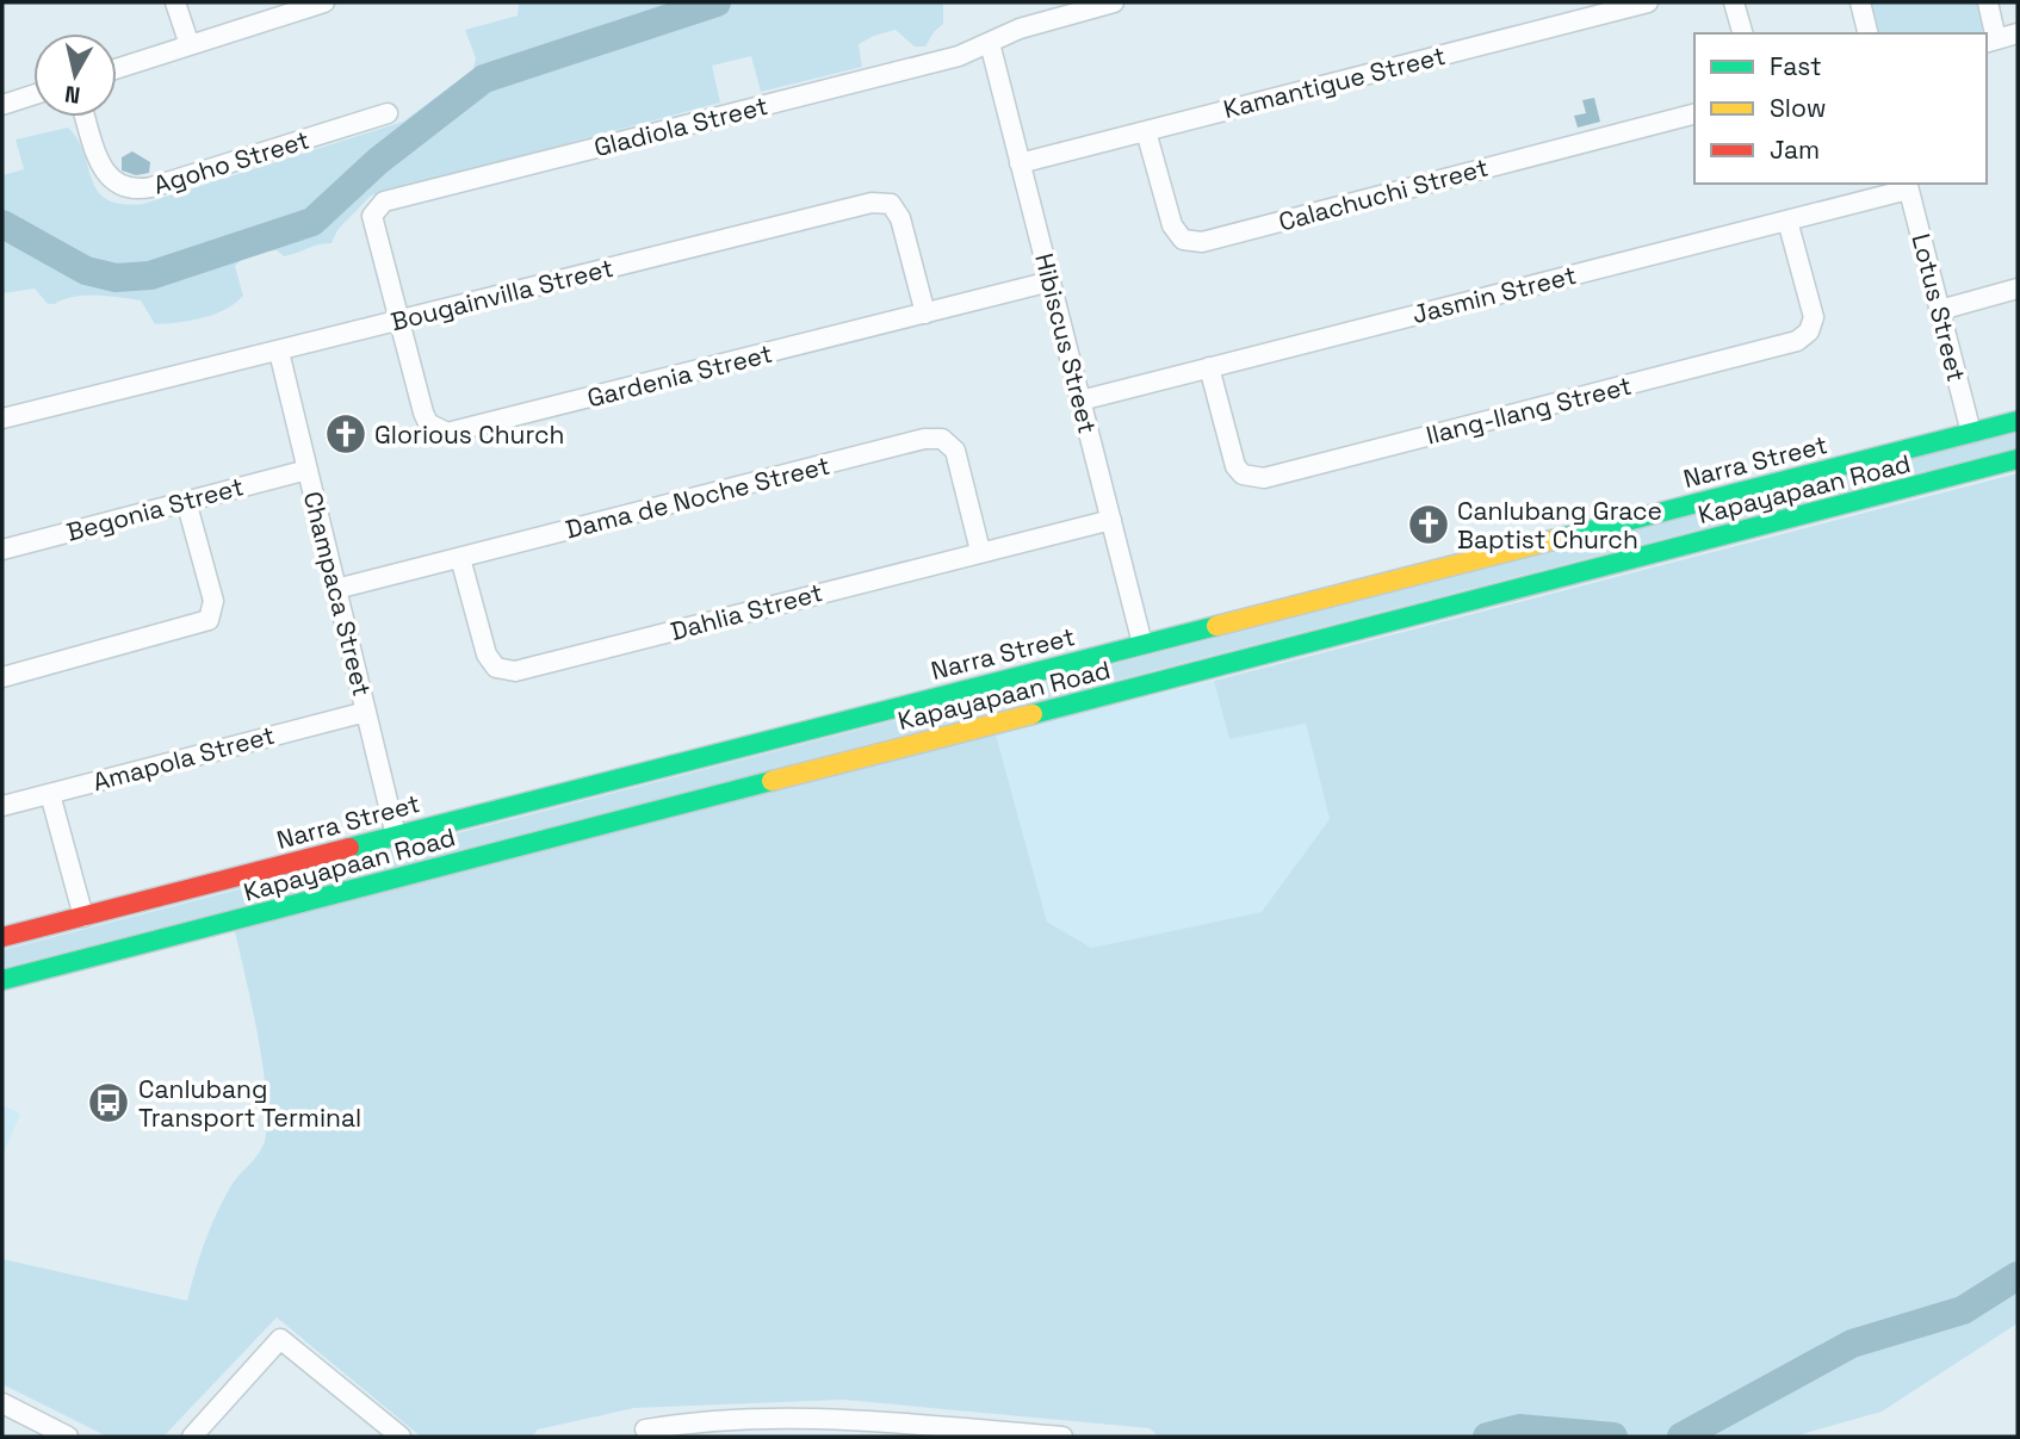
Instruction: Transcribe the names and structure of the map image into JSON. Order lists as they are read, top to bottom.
{
  "streets": {
    "street": [
      "Kamantigue Street",
      "Gladiola Street",
      "Agoho Street",
      "Calachuchi Street",
      "Bougainvilla Street",
      "Jasmin Street",
      "Lotus Street",
      "Hibiscus Street",
      "Gardenia Street",
      "Ilang-Ilang Street",
      "Narra Street",
      "Kapayapaan Road",
      "Dama de Noche Street",
      "Begonia Street",
      "Champaca Street",
      "Dahlia Street",
      "Amapola Street"
    ]
  },
  "crossings": [
    ["Kamantigue Street", "Calachuchi Street"],
    ["Kamantigue Street", "Hibiscus Street"],
    ["Gladiola Street", "Hibiscus Street"],
    ["Gladiola Street", "Gardenia Street"],
    ["Bougainvilla Street", "Gardenia Street"],
    ["Bougainvilla Street", "Champaca Street"],
    ["Jasmin Street", "Lotus Street"],
    ["Jasmin Street", "Hibiscus Street"],
    ["Jasmin Street", "Ilang-Ilang Street"],
    ["Lotus Street", "Narra Street"],
    ["Hibiscus Street", "Gardenia Street"],
    ["Hibiscus Street", "Narra Street"],
    ["Hibiscus Street", "Dahlia Street"],
    ["Narra Street", "Champaca Street"],
    ["Dama de Noche Street", "Champaca Street"],
    ["Dama de Noche Street", "Dahlia Street"],
    ["Begonia Street", "Champaca Street"],
    ["Champaca Street", "Amapola Street"]
  ],
  "places": {
    "church": ["Glorious Church", "Canlubang Grace Baptist Church"],
    "bus stop": ["Canlubang Transport Terminal"]
  },
  "legend": ["Fast", "Slow", "Jam"],
  "north": "bottom"
}
